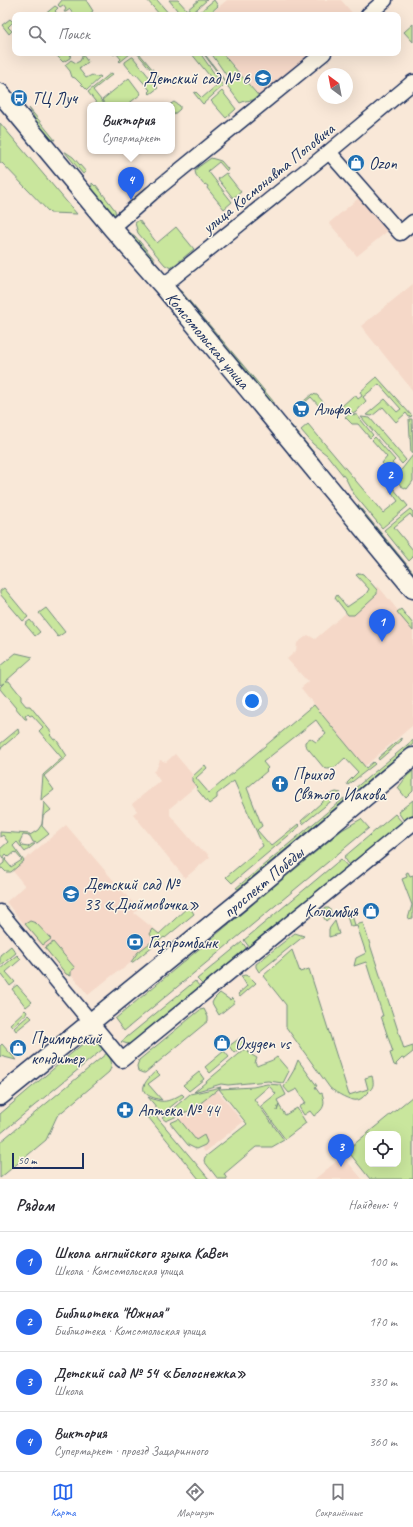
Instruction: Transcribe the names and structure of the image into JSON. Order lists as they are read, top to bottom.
{
  "streets": {
    "main road": ["Комсомольская улица", "проспект Победы"],
    "street": ["улица Космонавта Поповича"]
  },
  "crossings": [
    ["улица Космонавта Поповича", "Комсомольская улица"]
  ],
  "places": {
    "school or university": ["Детский сад № 6", "Детский сад № 33 «Дюймовочка»"],
    "bus stop": ["ТЦ Луч"],
    "shop": [
      "Ozon",
      "Коламбия",
      "Oxygen vs",
      "Приморский кондитер"
    ],
    "supermarket": ["Альфа"],
    "church": ["Приход Святого Иакова"],
    "bank": ["Газпромбанк"],
    "pharmacy": ["Аптека № 44"]
  },
  "scale_bar": "50 m",
  "north": "top left",
  "page": {
    "search": "Поиск",
    "popup": ["Виктория", "Супермаркет"],
    "pins": [
      "4",
      "2",
      "1",
      "3"
    ],
    "scale": "50 m",
    "heading": ["Рядом", "Найдено: 4"],
    "list": [
      {
        "mark": "1",
        "name": "Школа английского языка KaBen",
        "note": "Школа · Комсомольская улица",
        "value": "100 m"
      },
      {
        "mark": "2",
        "name": "Библиотека \"Южная\"",
        "note": "Библиотека · Комсомольская улица",
        "value": "170 m"
      },
      {
        "mark": "3",
        "name": "Детский сад № 54 «Белоснежка»",
        "note": "Школа",
        "value": "330 m"
      },
      {
        "mark": "4",
        "name": "Виктория",
        "note": "Супермаркет · проезд Зацаринного",
        "value": "360 m"
      }
    ],
    "nav": ["Карта", "Маршрут", "Сохранённые"]
  }
}
